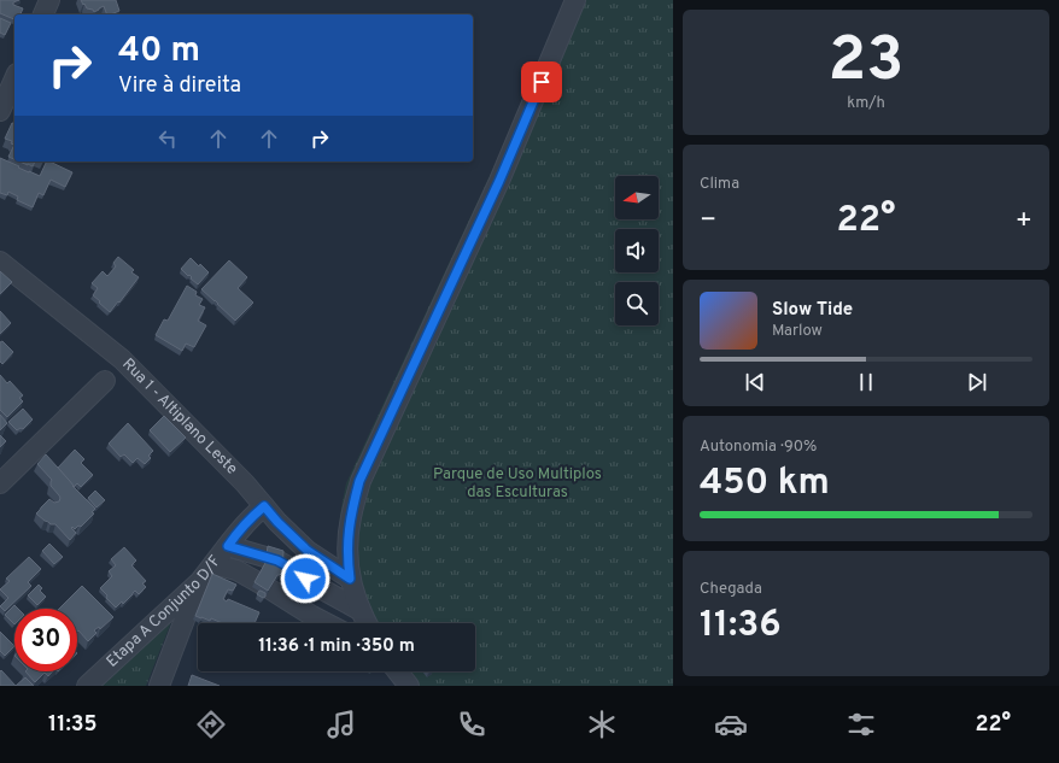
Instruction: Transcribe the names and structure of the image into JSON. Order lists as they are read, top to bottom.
{
  "streets": {
    "street": ["Rua 1 - Altiplano Leste", "Etapa A Conjunto D/F"]
  },
  "crossings": [
    ["Rua 1 - Altiplano Leste", "Etapa A Conjunto D/F"]
  ],
  "parks": ["Parque de Uso Multiplos das Esculturas"],
  "north": "left",
  "page": {
    "tile": [
      ["23", "km/h"],
      "Clima",
      ["Autonomia · 90%", "450 km"],
      ["Chegada", "11:36"]
    ],
    "turn": ["40 m", "Vire à direita"],
    "heat": ["−", "22°", "+"],
    "song": ["Slow Tide", "Marlow"],
    "limit": "30",
    "trip": "11:36 · 1 min · 350 m",
    "tabs": ["11:35", "22°"]
  }
}
